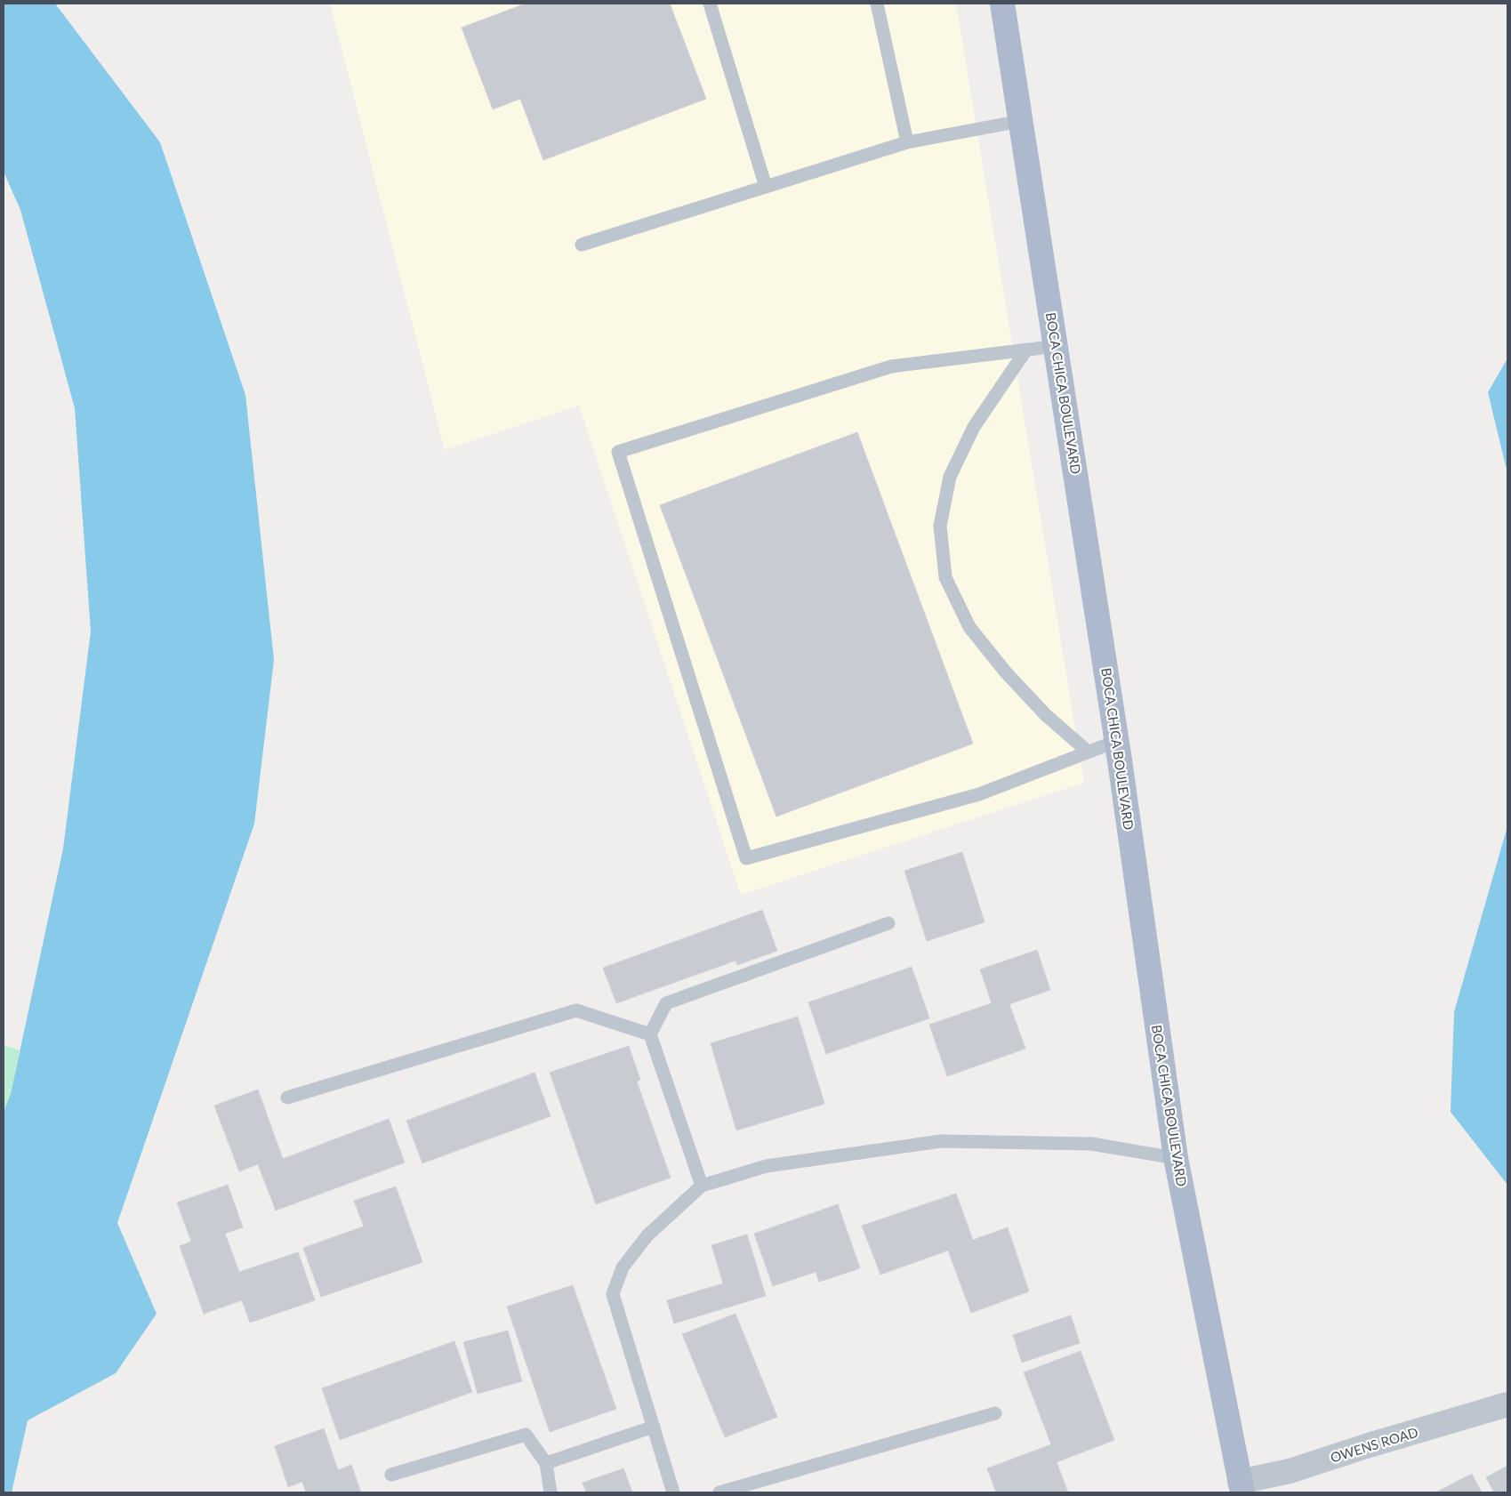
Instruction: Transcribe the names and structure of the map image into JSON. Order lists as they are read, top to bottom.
{
  "streets": {
    "main road": ["BOCA CHICA BOULEVARD"],
    "street": ["OWENS ROAD"]
  },
  "crossings": [
    ["BOCA CHICA BOULEVARD", "OWENS ROAD"]
  ]
}
